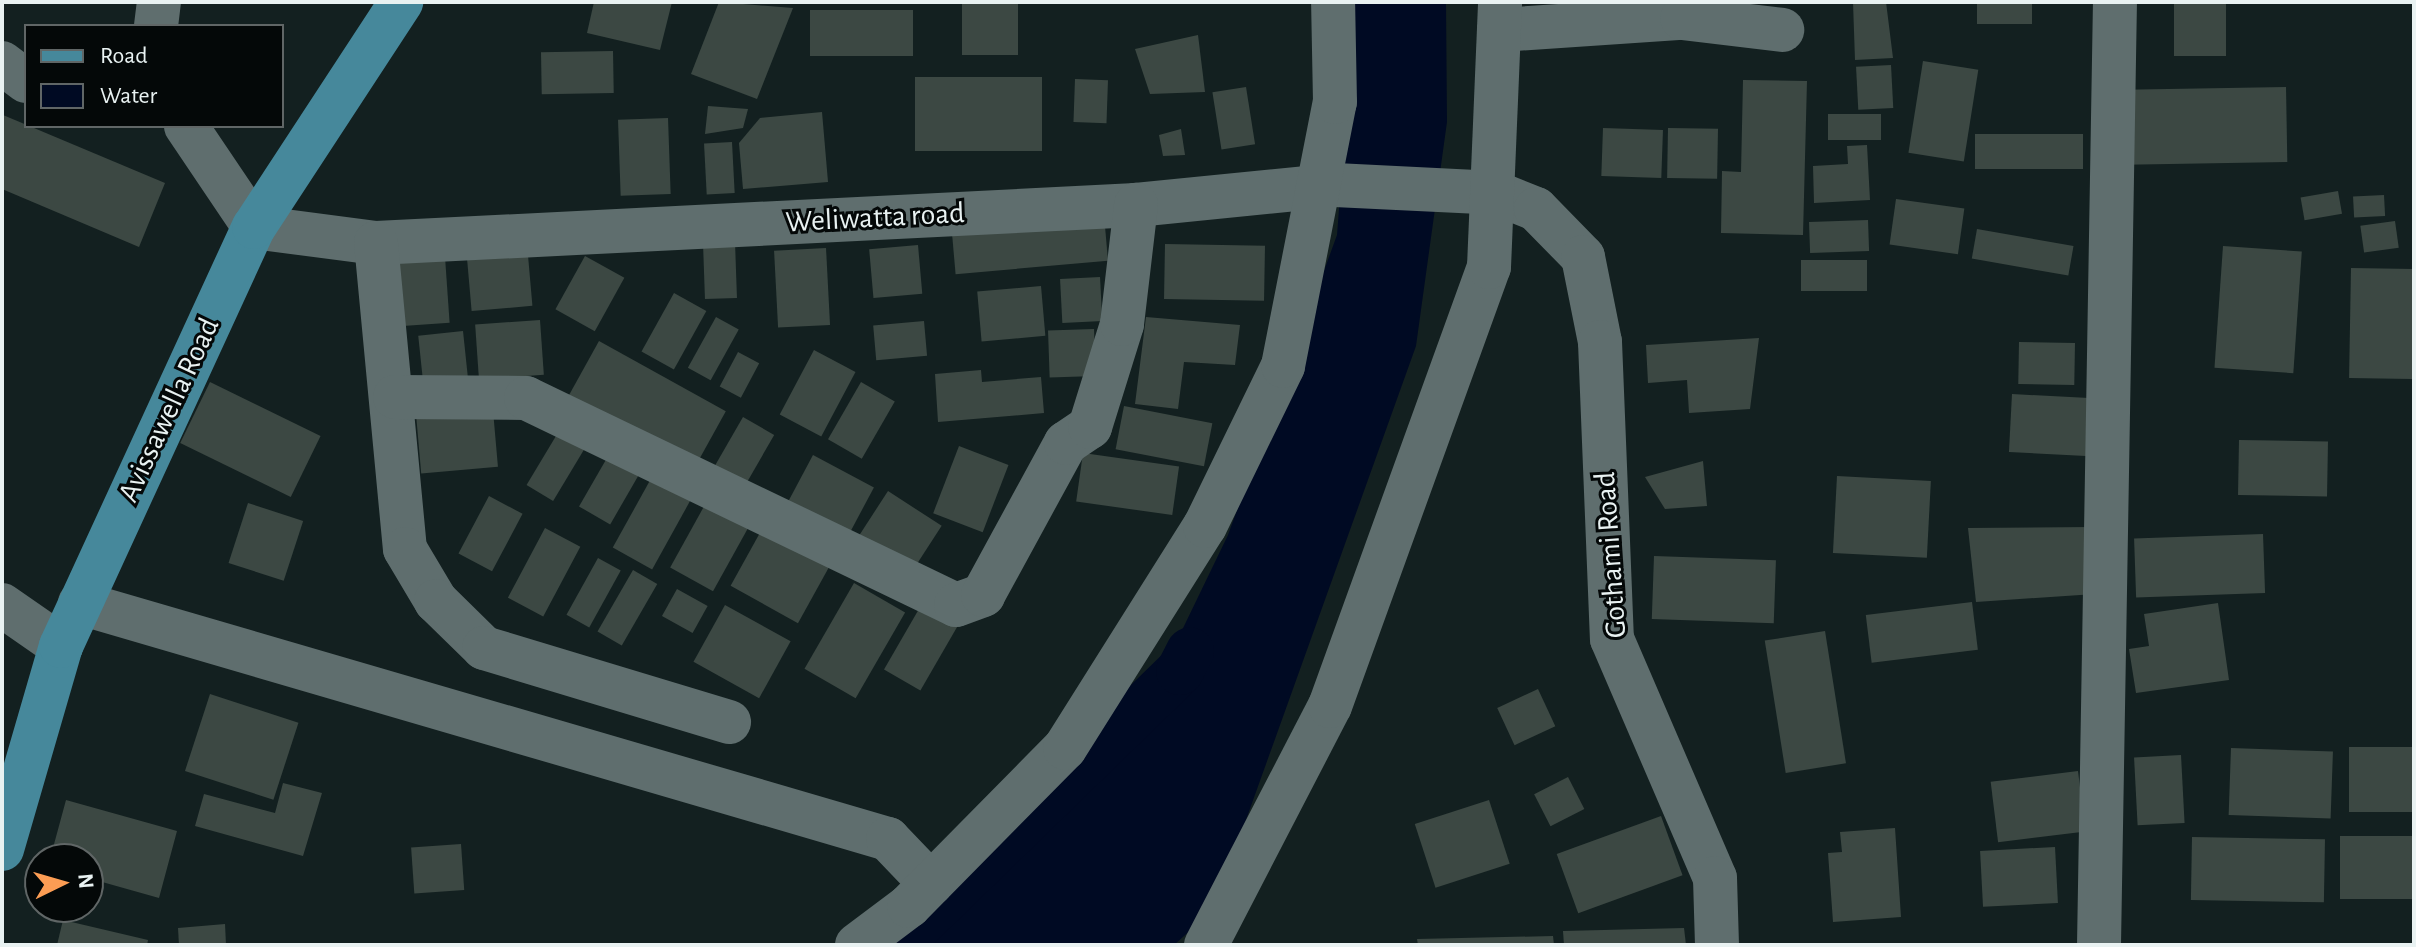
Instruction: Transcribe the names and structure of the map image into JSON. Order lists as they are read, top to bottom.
{
  "streets": {
    "main road": ["Avissawella Road"],
    "street": ["Weliwatta road", "Gothami Road"]
  },
  "crossings": [
    ["Weliwatta road", "Avissawella Road"],
    ["Weliwatta road", "Gothami Road"]
  ],
  "legend": ["Road", "Water"],
  "north": "right"
}
